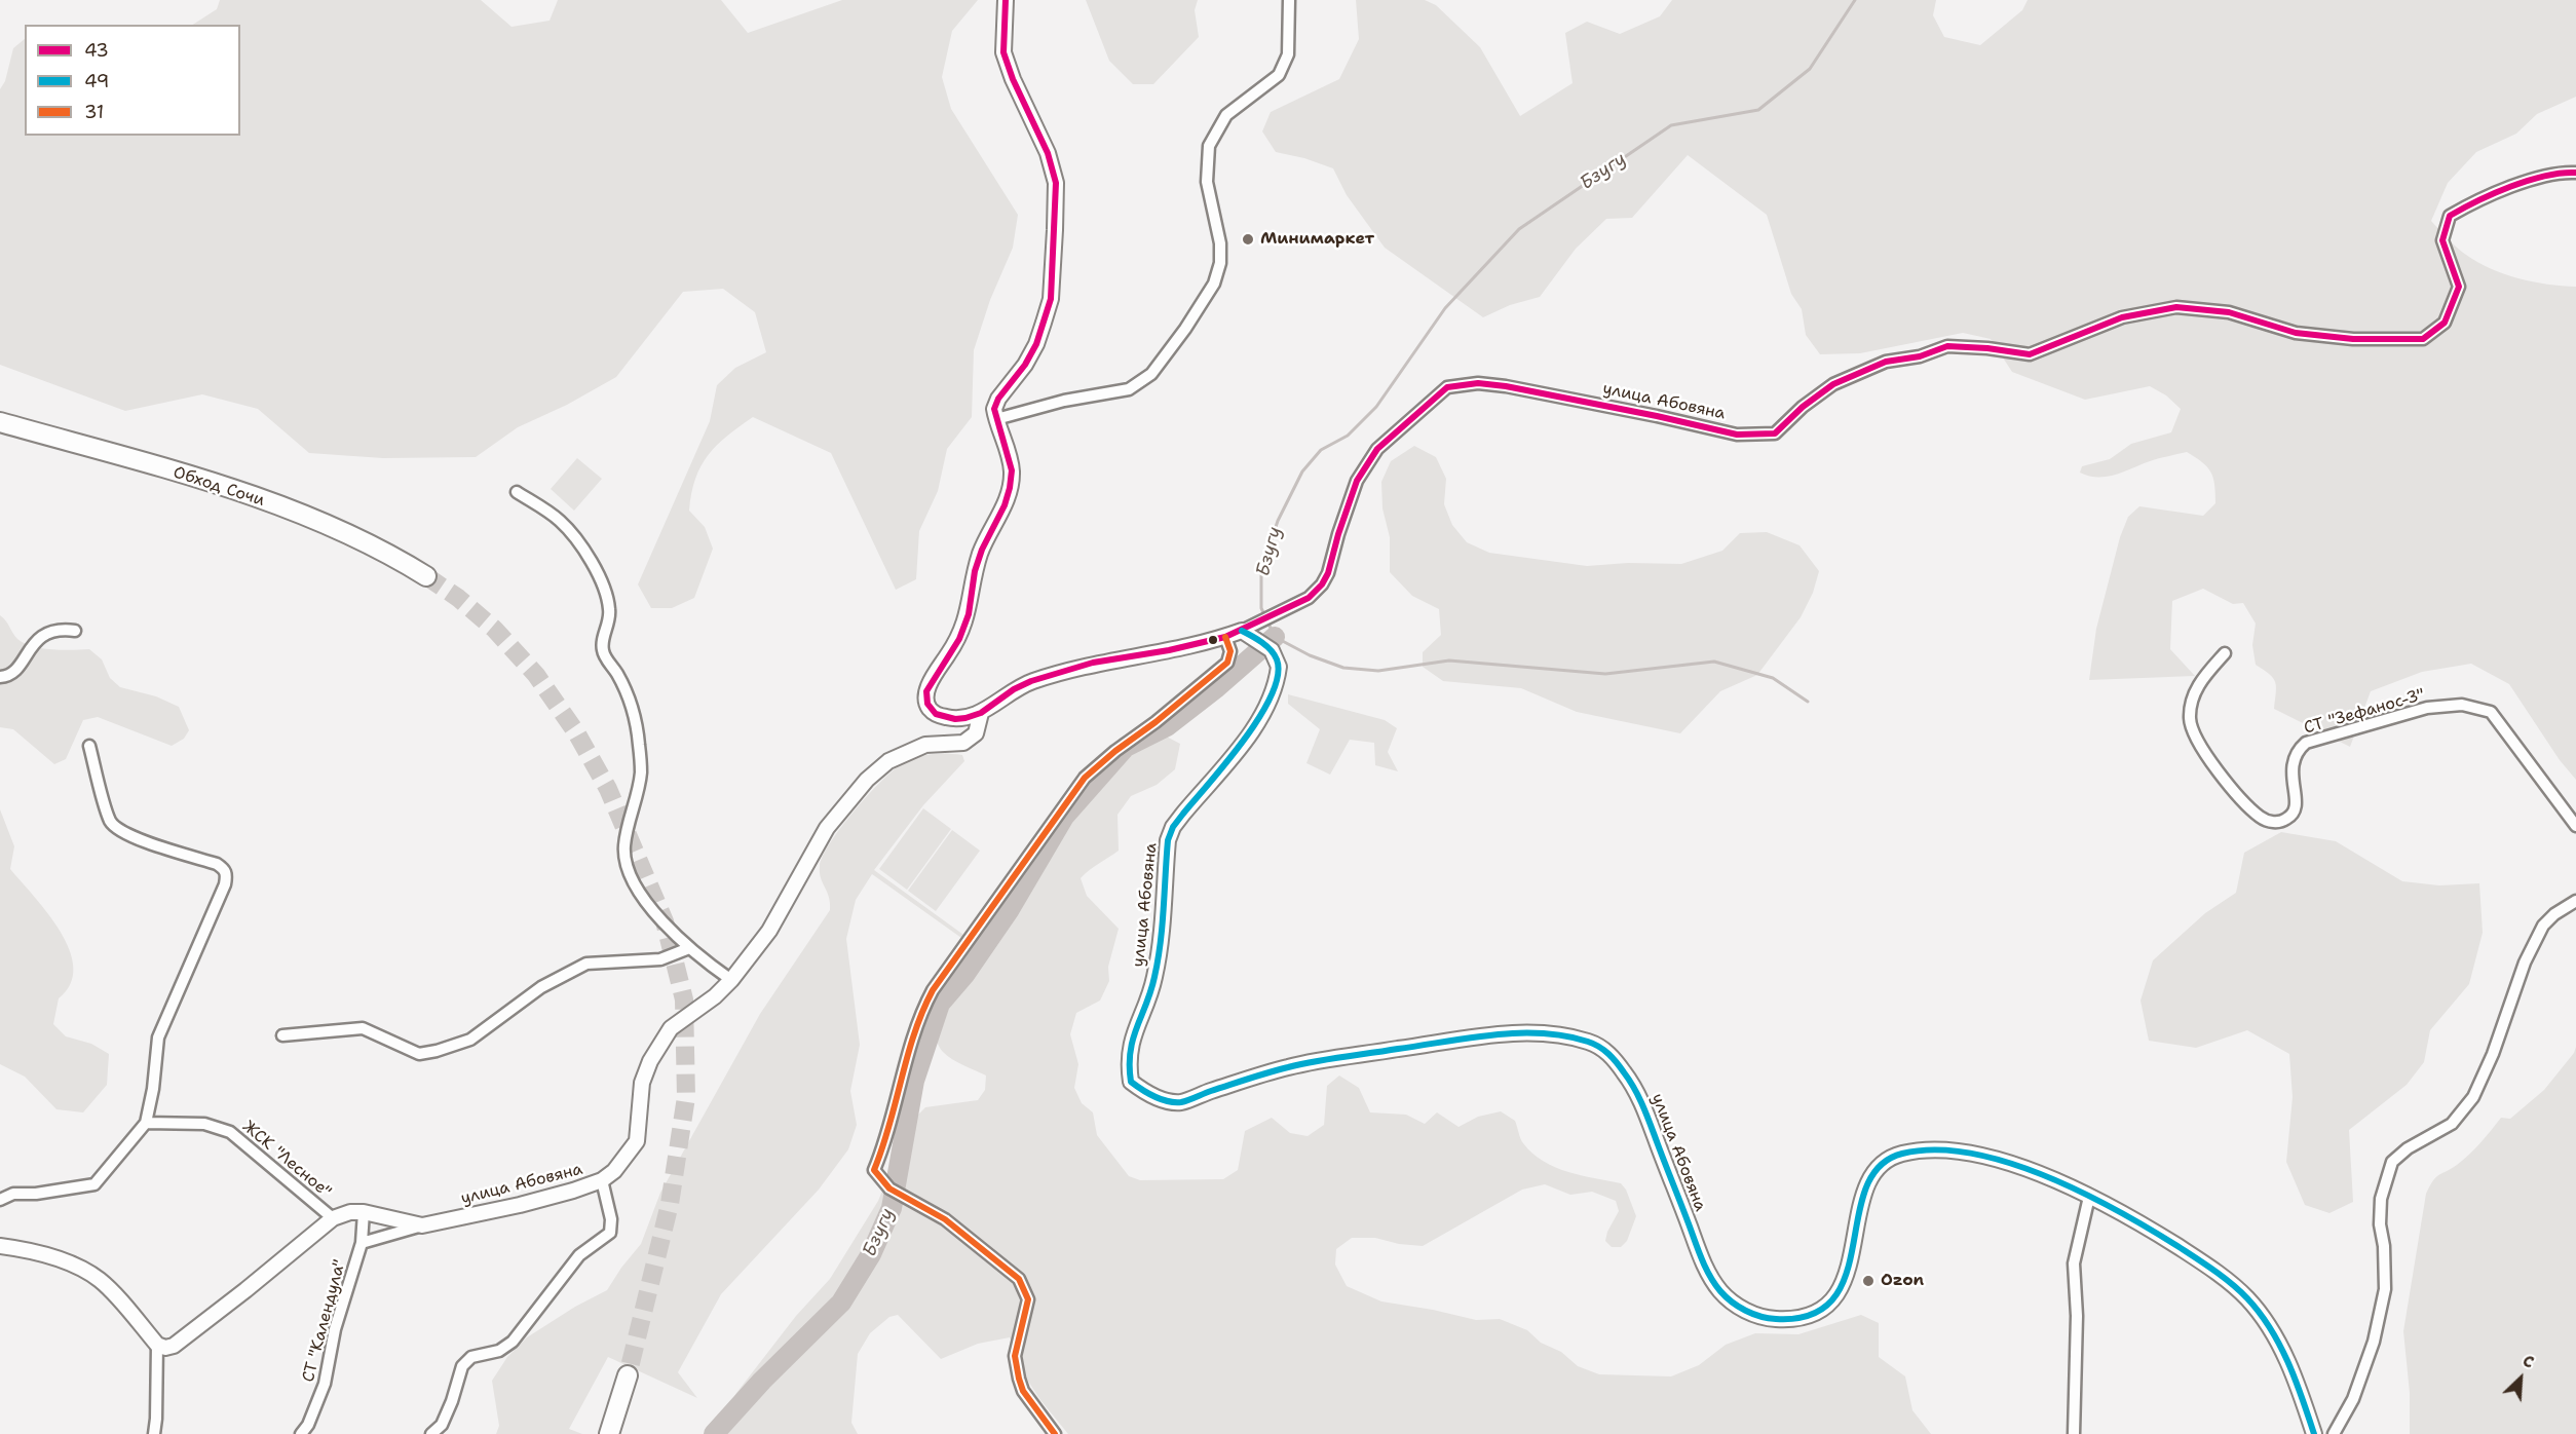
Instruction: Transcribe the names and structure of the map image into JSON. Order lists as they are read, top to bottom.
{
  "streets": {
    "highway": ["Обход Сочи"],
    "street": [
      "улица Абовяна",
      "СТ \"Зефанос-3\"",
      "ЖСК \"Лесное\"",
      "СТ \"Календула\""
    ]
  },
  "crossings": [
    ["улица Абовяна", "ЖСК \"Лесное\""],
    ["улица Абовяна", "СТ \"Календула\""]
  ],
  "water": ["Бзугу"],
  "places": ["Минимаркет", "Ozon"],
  "lines": ["transit line 43", "transit line 49", "transit line 31"],
  "legend": ["43", "49", "31"],
  "north": "top right"
}
